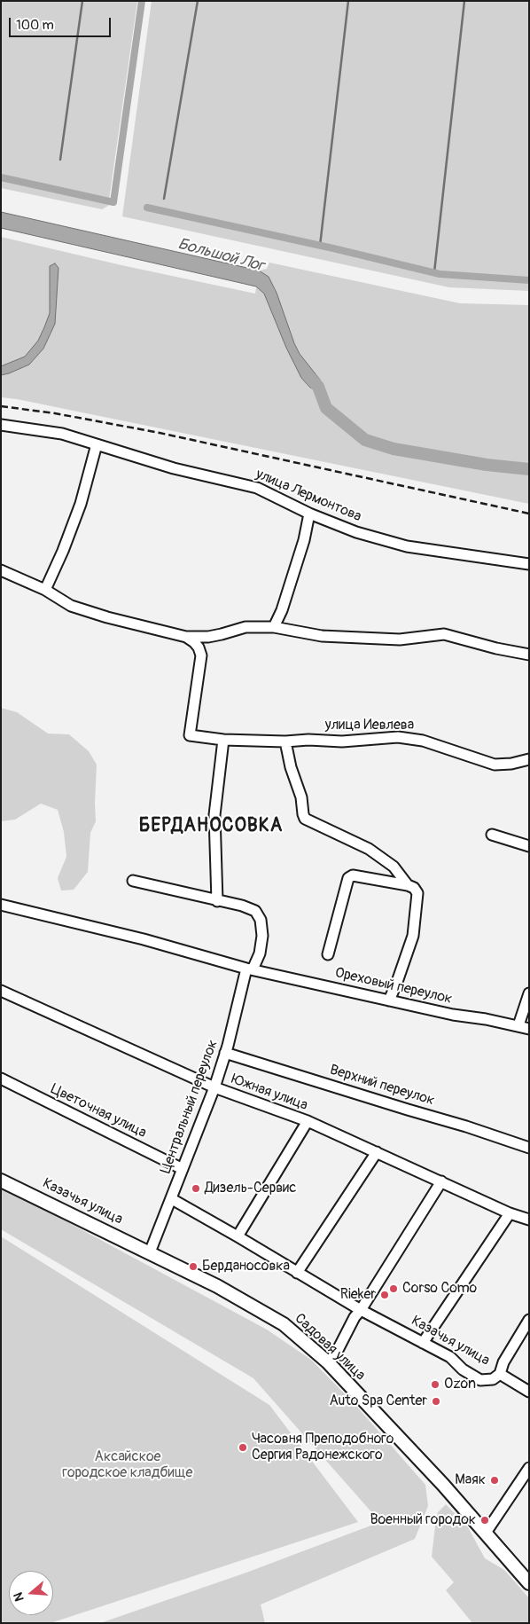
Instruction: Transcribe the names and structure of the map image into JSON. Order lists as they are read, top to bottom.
{
  "streets": {
    "main road": ["Казачья улица", "Садовая улица"],
    "street": [
      "улица Лермонтова",
      "улица Иевлева",
      "Ореховый переулок",
      "Верхний переулок",
      "Южная улица",
      "Центральный переулок",
      "Цветочная улица"
    ]
  },
  "crossings": [
    ["Ореховый переулок", "Центральный переулок"],
    ["Верхний переулок", "Центральный переулок"],
    ["Южная улица", "Центральный переулок"],
    ["Центральный переулок", "Цветочная улица"],
    ["Центральный переулок", "Казачья улица"],
    ["Центральный переулок", "Садовая улица"],
    ["Казачья улица", "Садовая улица"]
  ],
  "districts": ["БЕРДАНОСОВКА"],
  "water": ["Большой Лог"],
  "parks": ["Аксайское городское кладбище"],
  "places": [
    "Дизель-Сервис",
    "Берданосовка",
    "Corso Como",
    "Rieker",
    "Ozon",
    "Auto Spa Center",
    "Часовня Преподобного Сергия Радонежского",
    "Маяк",
    "Военный городок"
  ],
  "scale_bar": "100 m",
  "north": "left"
}
